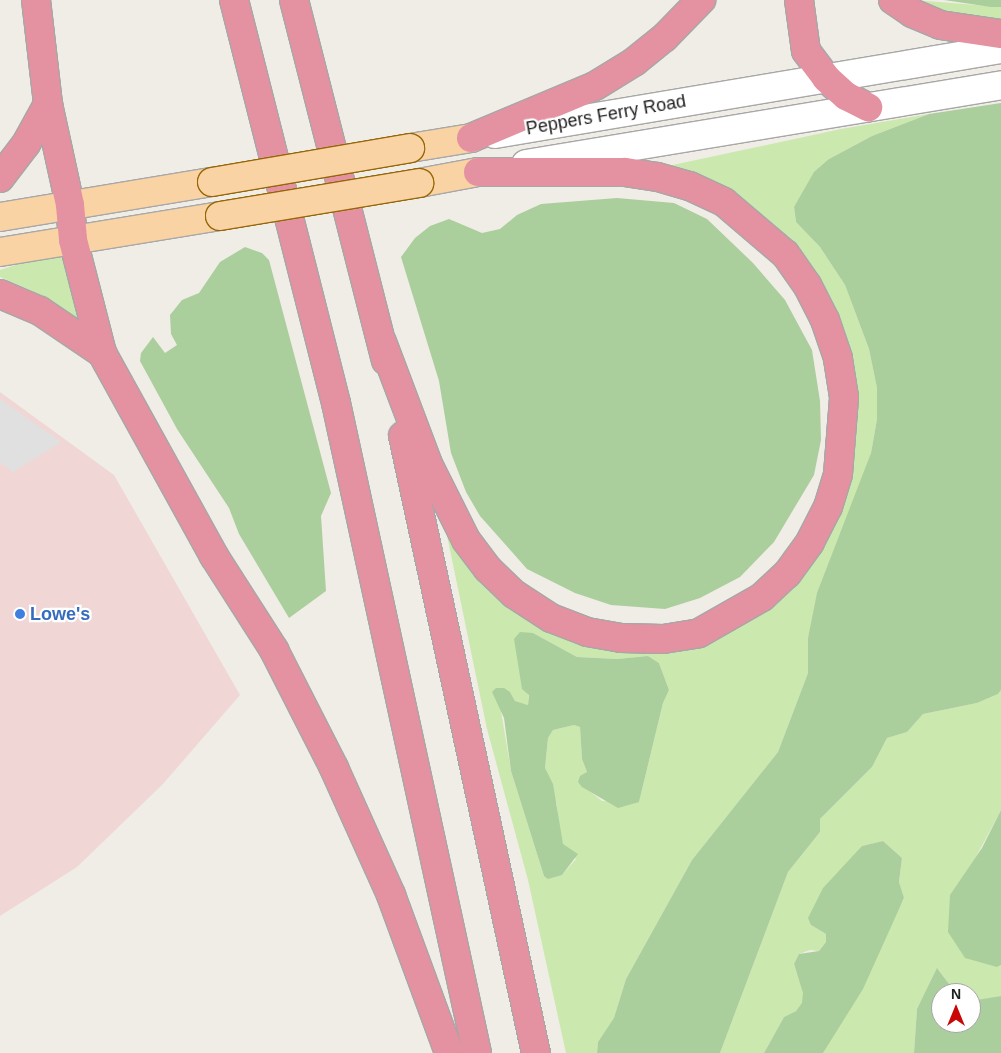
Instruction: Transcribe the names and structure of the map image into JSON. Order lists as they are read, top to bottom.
{
  "streets": {
    "main road": ["Peppers Ferry Road"]
  },
  "places": ["Lowe's"],
  "north": "top"
}
